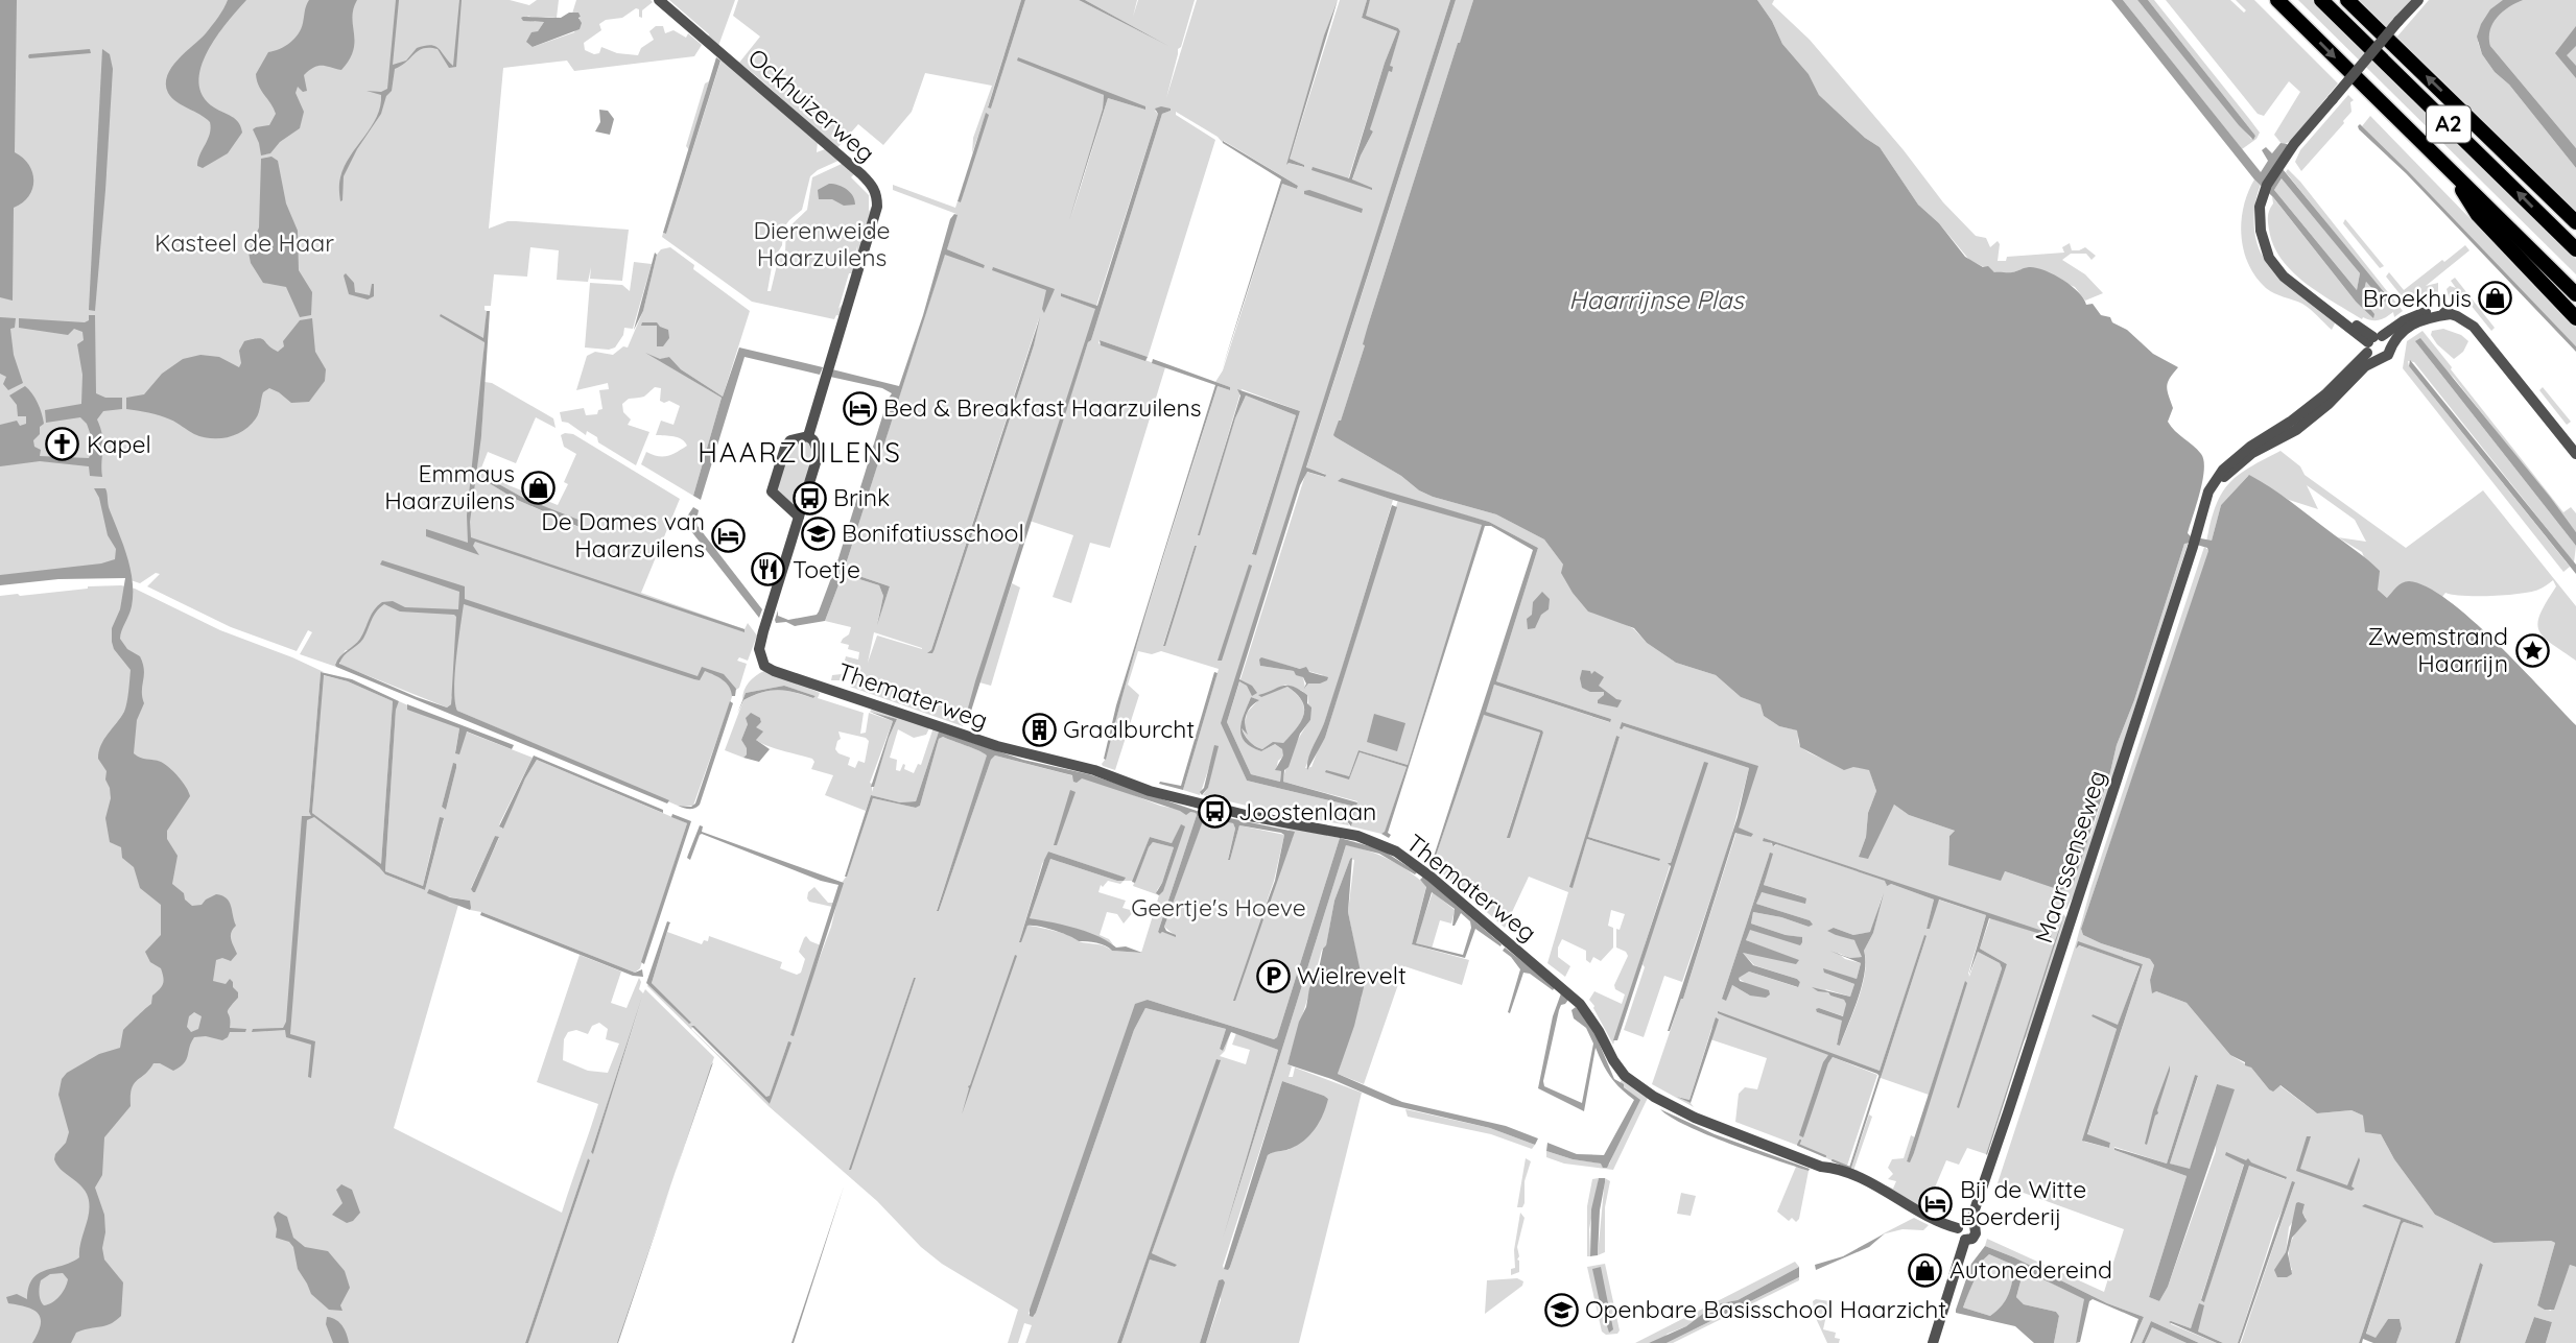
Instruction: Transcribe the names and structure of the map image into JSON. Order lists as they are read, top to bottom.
{
  "streets": {
    "highway": ["A2"],
    "street": ["Ockhuizerweg", "Thematerweg", "Maarssenseweg"]
  },
  "crossings": [
    ["Thematerweg", "Maarssenseweg"]
  ],
  "districts": ["HAARZUILENS"],
  "water": ["Haarrijnse Plas"],
  "parks": ["Dierenweide Haarzuilens", "Kasteel de Haar", "Geertje's Hoeve"],
  "places": {
    "shop": ["Broekhuis", "Emmaus Haarzuilens", "Autonedereind"],
    "hotel": ["Bed & Breakfast Haarzuilens", "De Dames van Haarzuilens", "Bij de Witte Boerderij"],
    "church": ["Kapel"],
    "bus stop": ["Brink", "Joostenlaan"],
    "school or university": ["Bonifatiusschool", "Openbare Basisschool Haarzicht"],
    "restaurant": ["Toetje"],
    "place": ["Zwemstrand Haarrijn"],
    "building": ["Graalburcht"],
    "parking": ["Wielrevelt"]
  }
}
